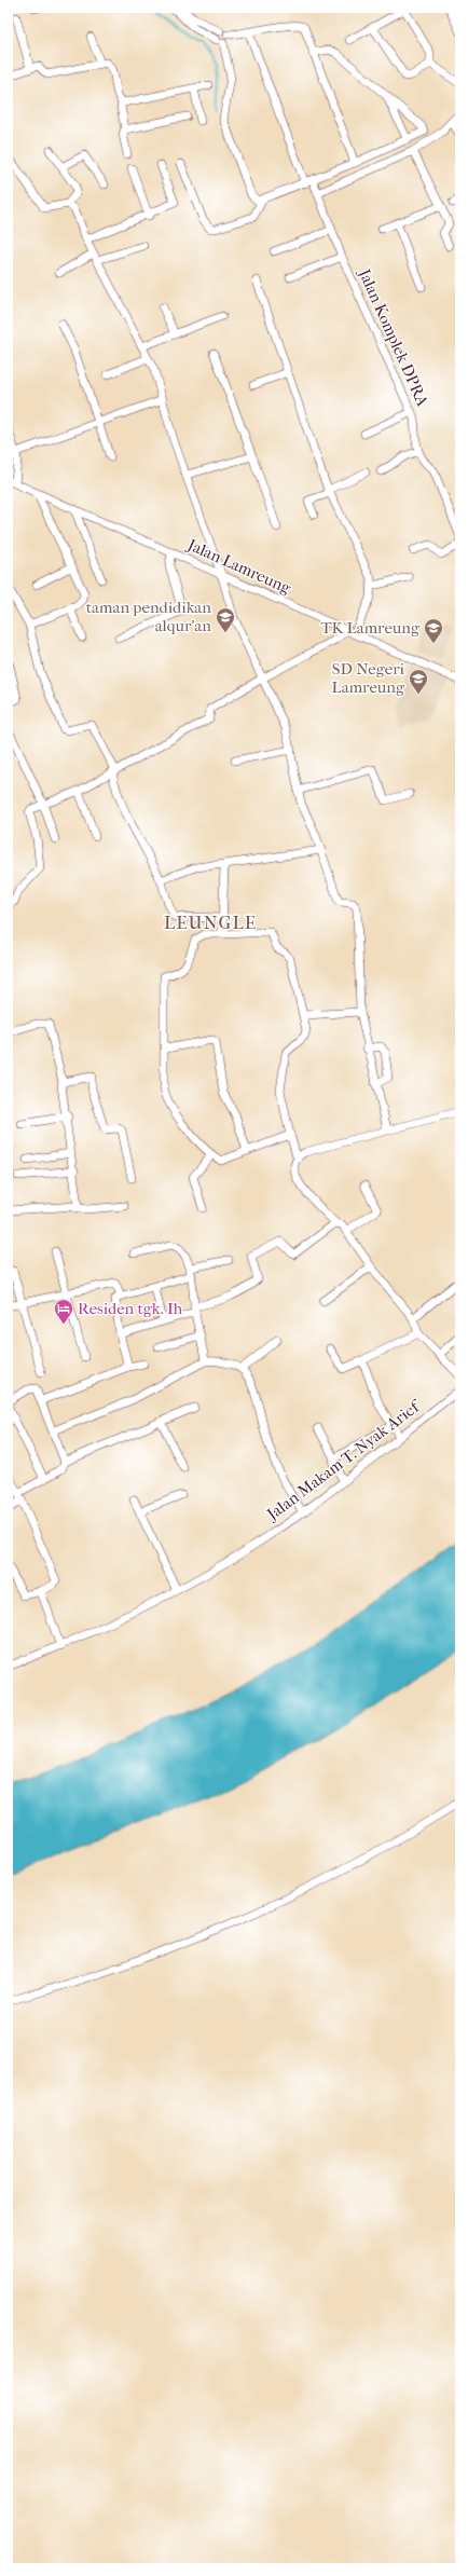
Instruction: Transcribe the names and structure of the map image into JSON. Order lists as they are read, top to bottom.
{
  "streets": {
    "street": ["Jalan Komplek DPRA", "Jalan Lamreung", "Jalan Makam T. Nyak Arief"]
  },
  "districts": ["LEUNGLE"],
  "places": {
    "school or university": ["taman pendidikan alqur'an", "TK Lamreung", "SD Negeri Lamreung"],
    "hotel": ["Residen tgk. Ih"]
  }
}
